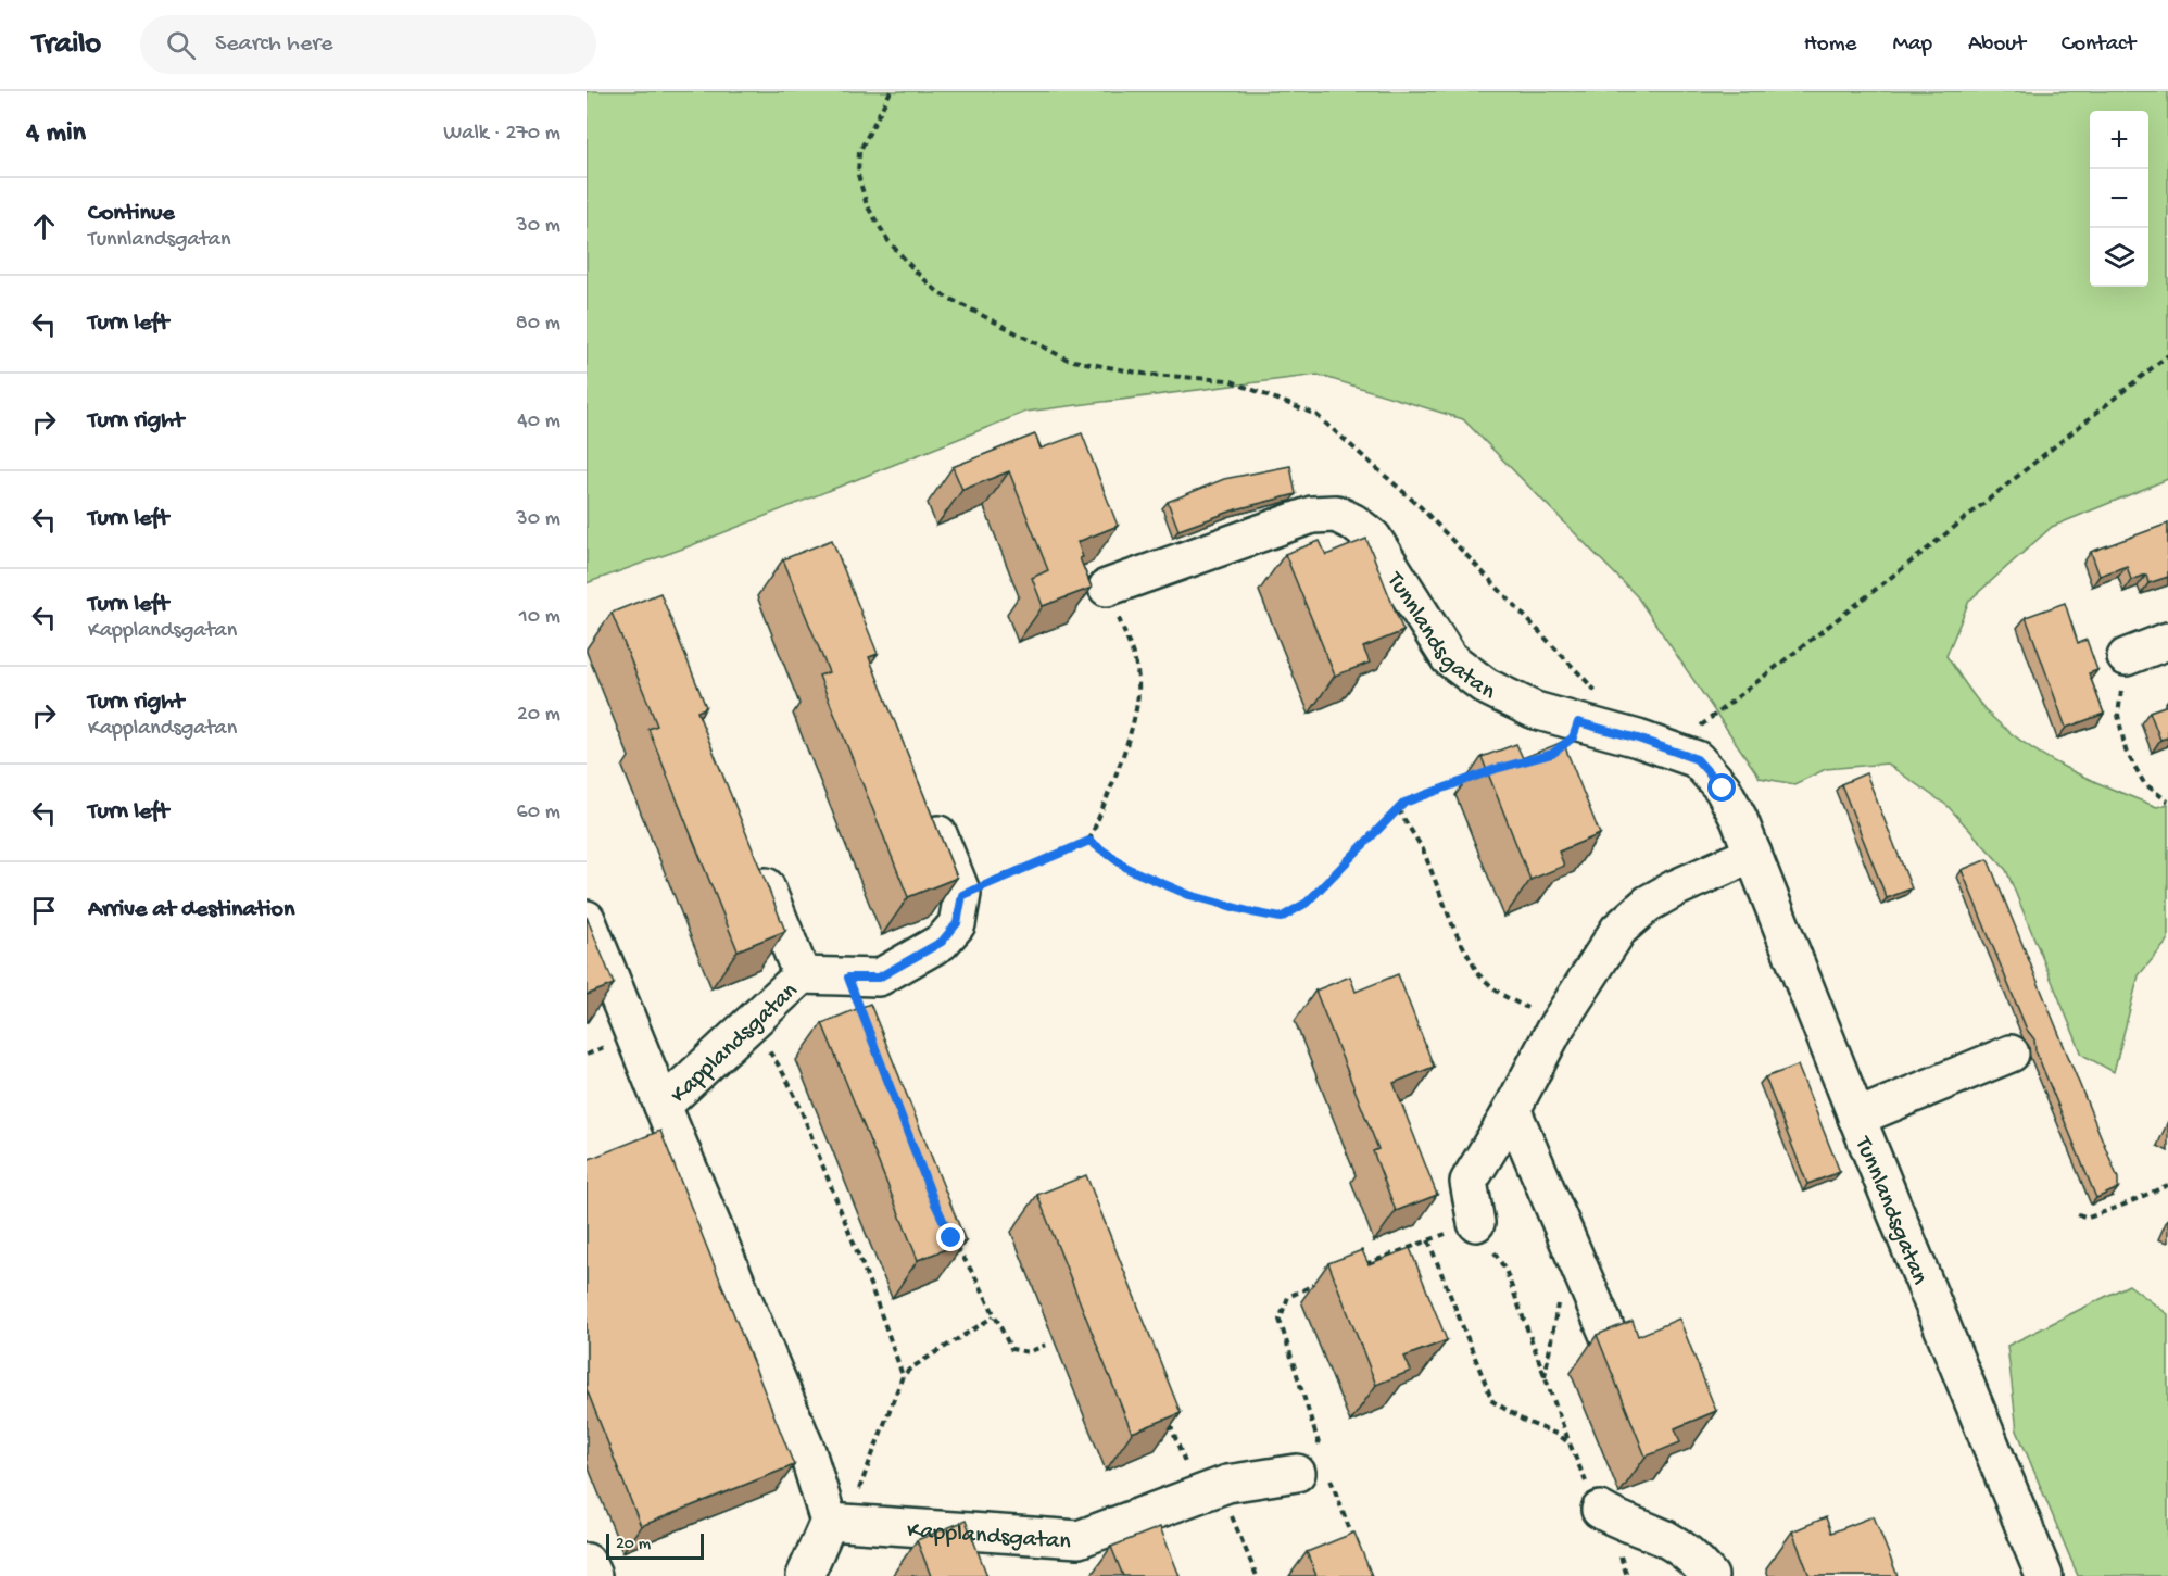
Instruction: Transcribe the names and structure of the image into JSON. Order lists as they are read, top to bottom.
{
  "streets": {
    "street": ["Tunnlandsgatan", "Kapplandsgatan"]
  },
  "scale_bar": "20 m",
  "page": {
    "header": "Trailo",
    "search": "Search here",
    "nav": [
      "Home",
      "Map",
      "About",
      "Contact"
    ],
    "heading": ["4 min", "Walk · 270 m"],
    "map_buttons": ["+", "−"],
    "list": [
      ["Continue", "Tunnlandsgatan", "30 m"],
      ["Turn left", "80 m"],
      ["Turn right", "40 m"],
      ["Turn left", "30 m"],
      ["Turn left", "Kapplandsgatan", "10 m"],
      ["Turn right", "Kapplandsgatan", "20 m"],
      ["Turn left", "60 m"],
      "Arrive at destination"
    ],
    "scale": "20 m"
  }
}
